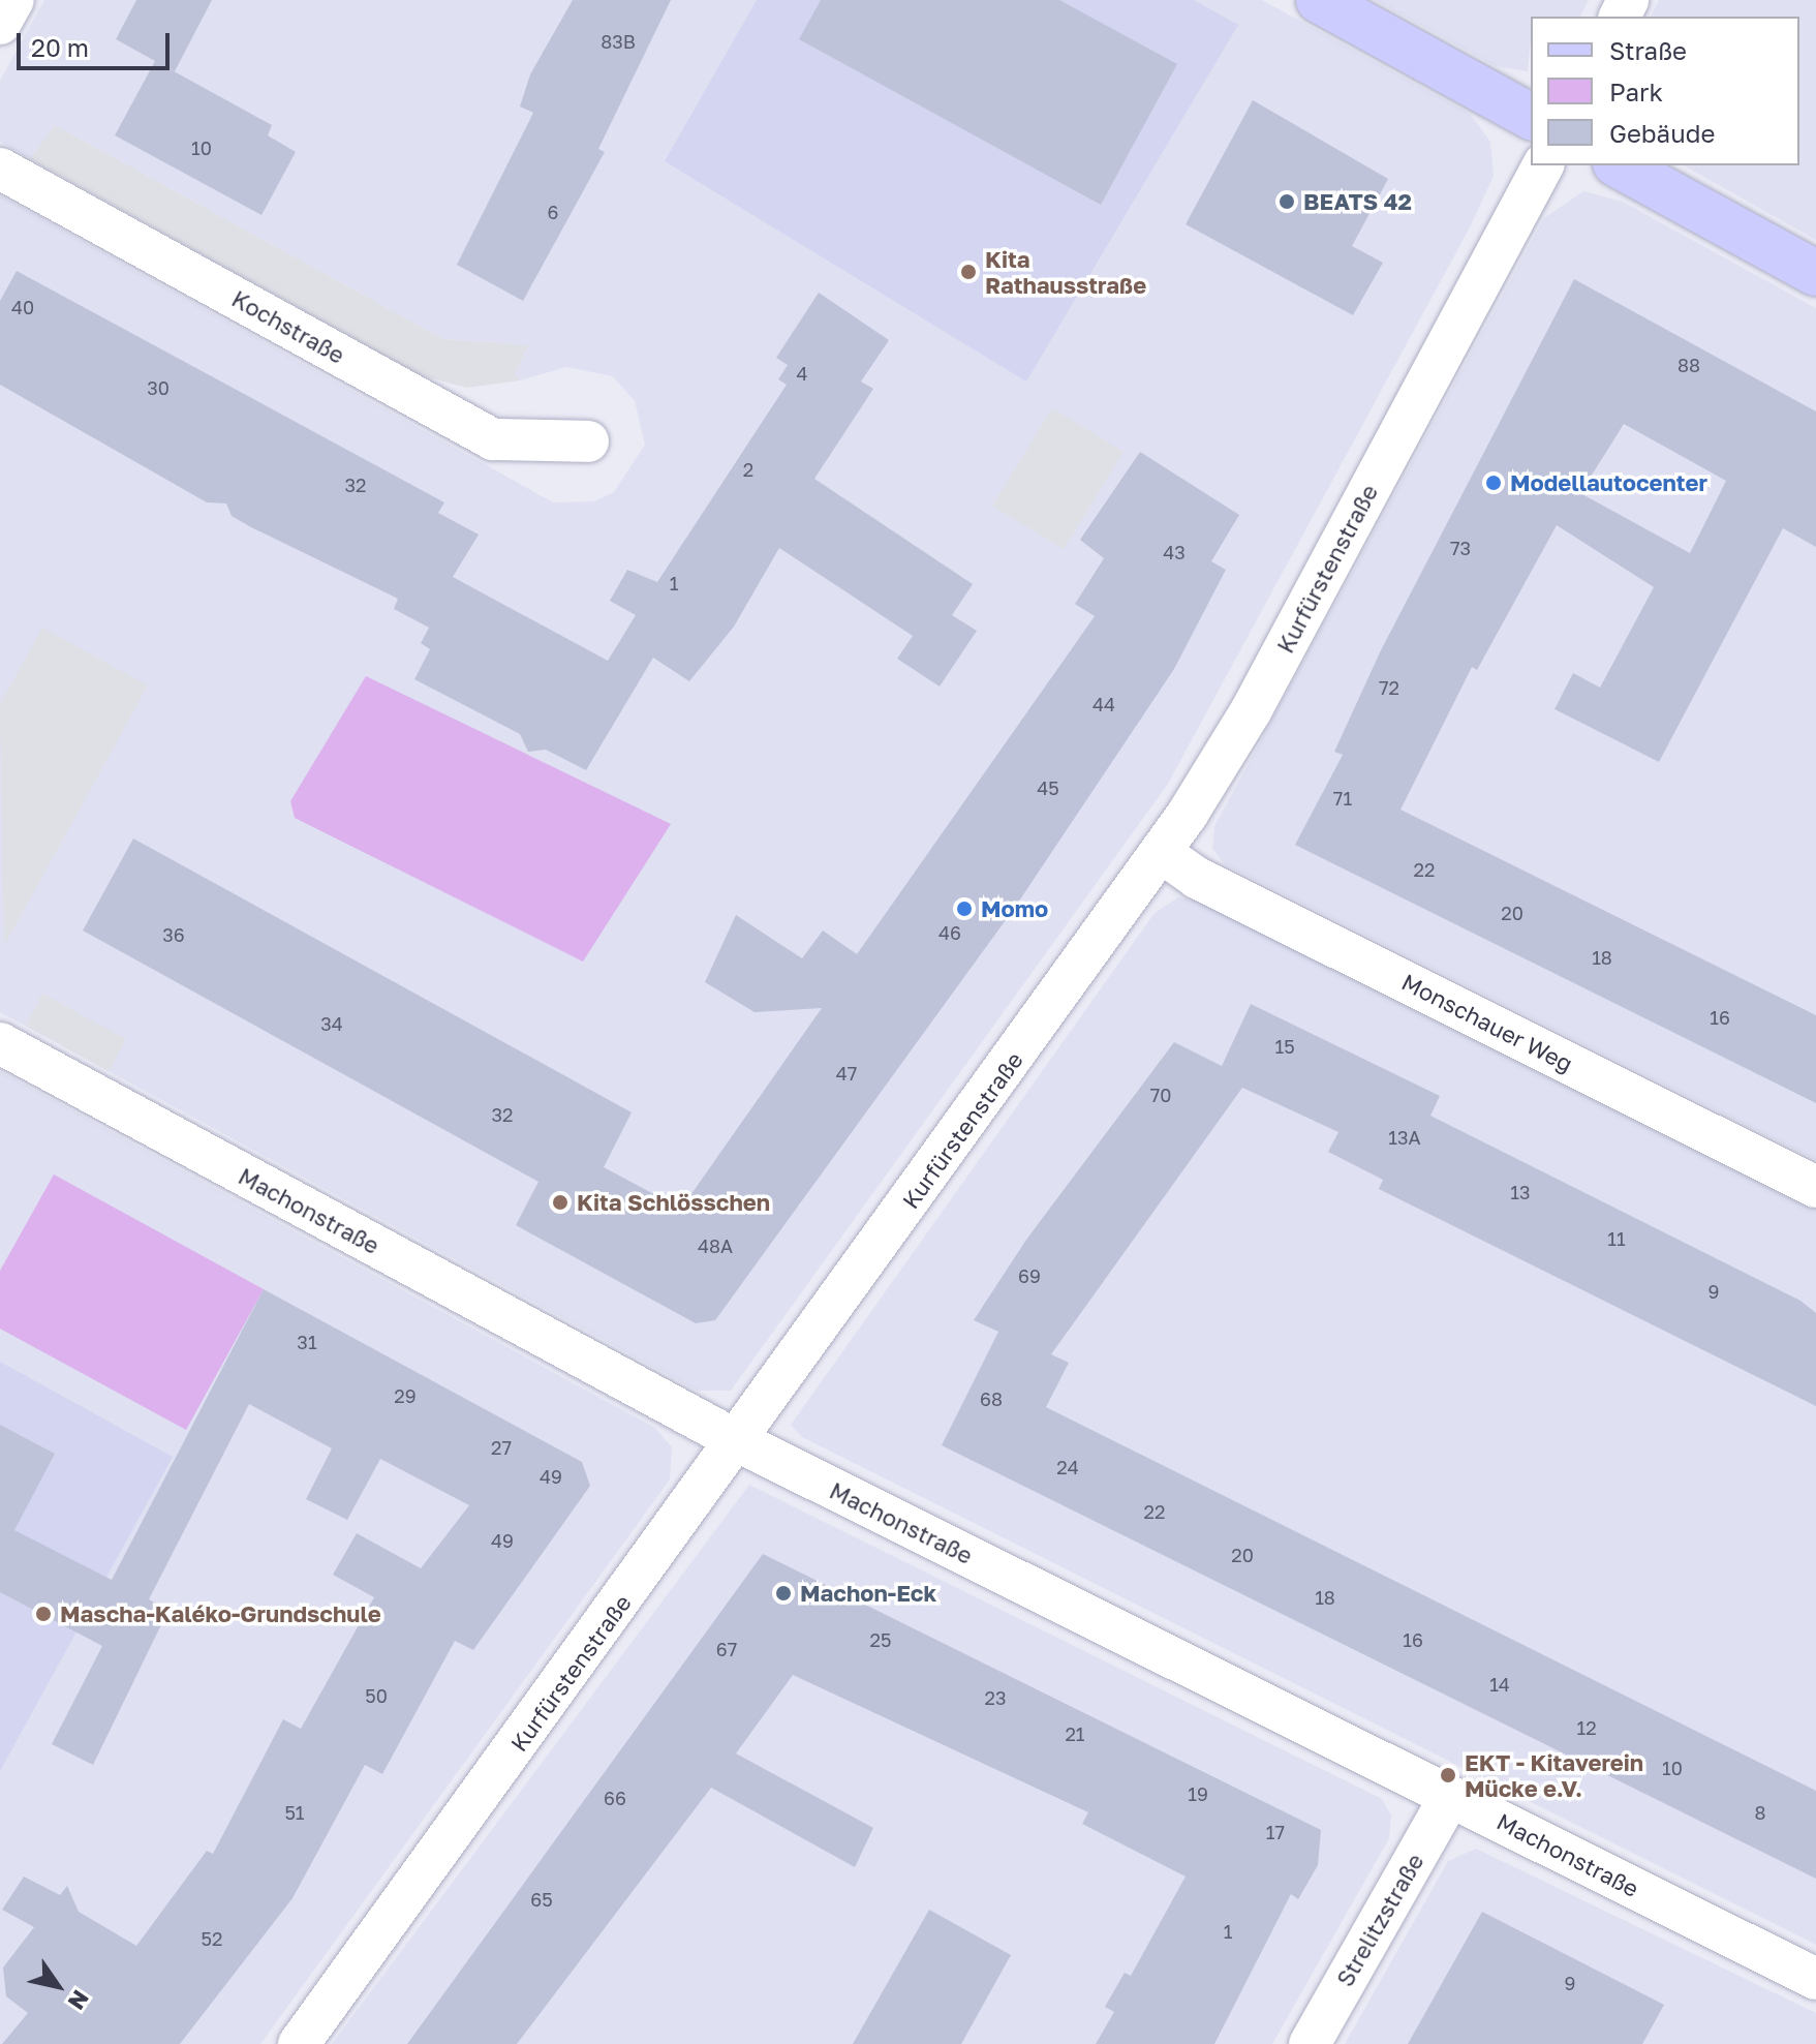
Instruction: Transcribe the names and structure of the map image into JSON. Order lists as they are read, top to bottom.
{
  "streets": {
    "street": [
      "Kochstraße",
      "Kurfürstenstraße",
      "Monschauer Weg",
      "Machonstraße",
      "Strelitzstraße"
    ]
  },
  "crossings": [
    ["Kurfürstenstraße", "Monschauer Weg"],
    ["Kurfürstenstraße", "Machonstraße"],
    ["Machonstraße", "Strelitzstraße"]
  ],
  "places": [
    "BEATS 42",
    "Kita Rathausstraße",
    "Modellautocenter",
    "Momo",
    "Kita Schlösschen",
    "Machon-Eck",
    "Mascha-Kaléko-Grundschule",
    "EKT - Kitaverein Mücke e.V."
  ],
  "house_numbers": [
    "83B",
    "10",
    "6",
    "40",
    "88",
    "4",
    "30",
    "2",
    "32",
    "73",
    "43",
    "1",
    "72",
    "44",
    "45",
    "71",
    "22",
    "20",
    "46",
    "36",
    "18",
    "16",
    "34",
    "15",
    "47",
    "70",
    "32",
    "13A",
    "13",
    "11",
    "48A",
    "69",
    "9",
    "31",
    "29",
    "68",
    "27",
    "24",
    "49",
    "22",
    "49",
    "20",
    "18",
    "25",
    "16",
    "67",
    "14",
    "50",
    "23",
    "12",
    "21",
    "10",
    "19",
    "66",
    "51",
    "8",
    "17",
    "65",
    "1",
    "52",
    "9"
  ],
  "legend": ["Straße", "Park", "Gebäude"],
  "scale_bar": "20 m",
  "north": "bottom right"
}
